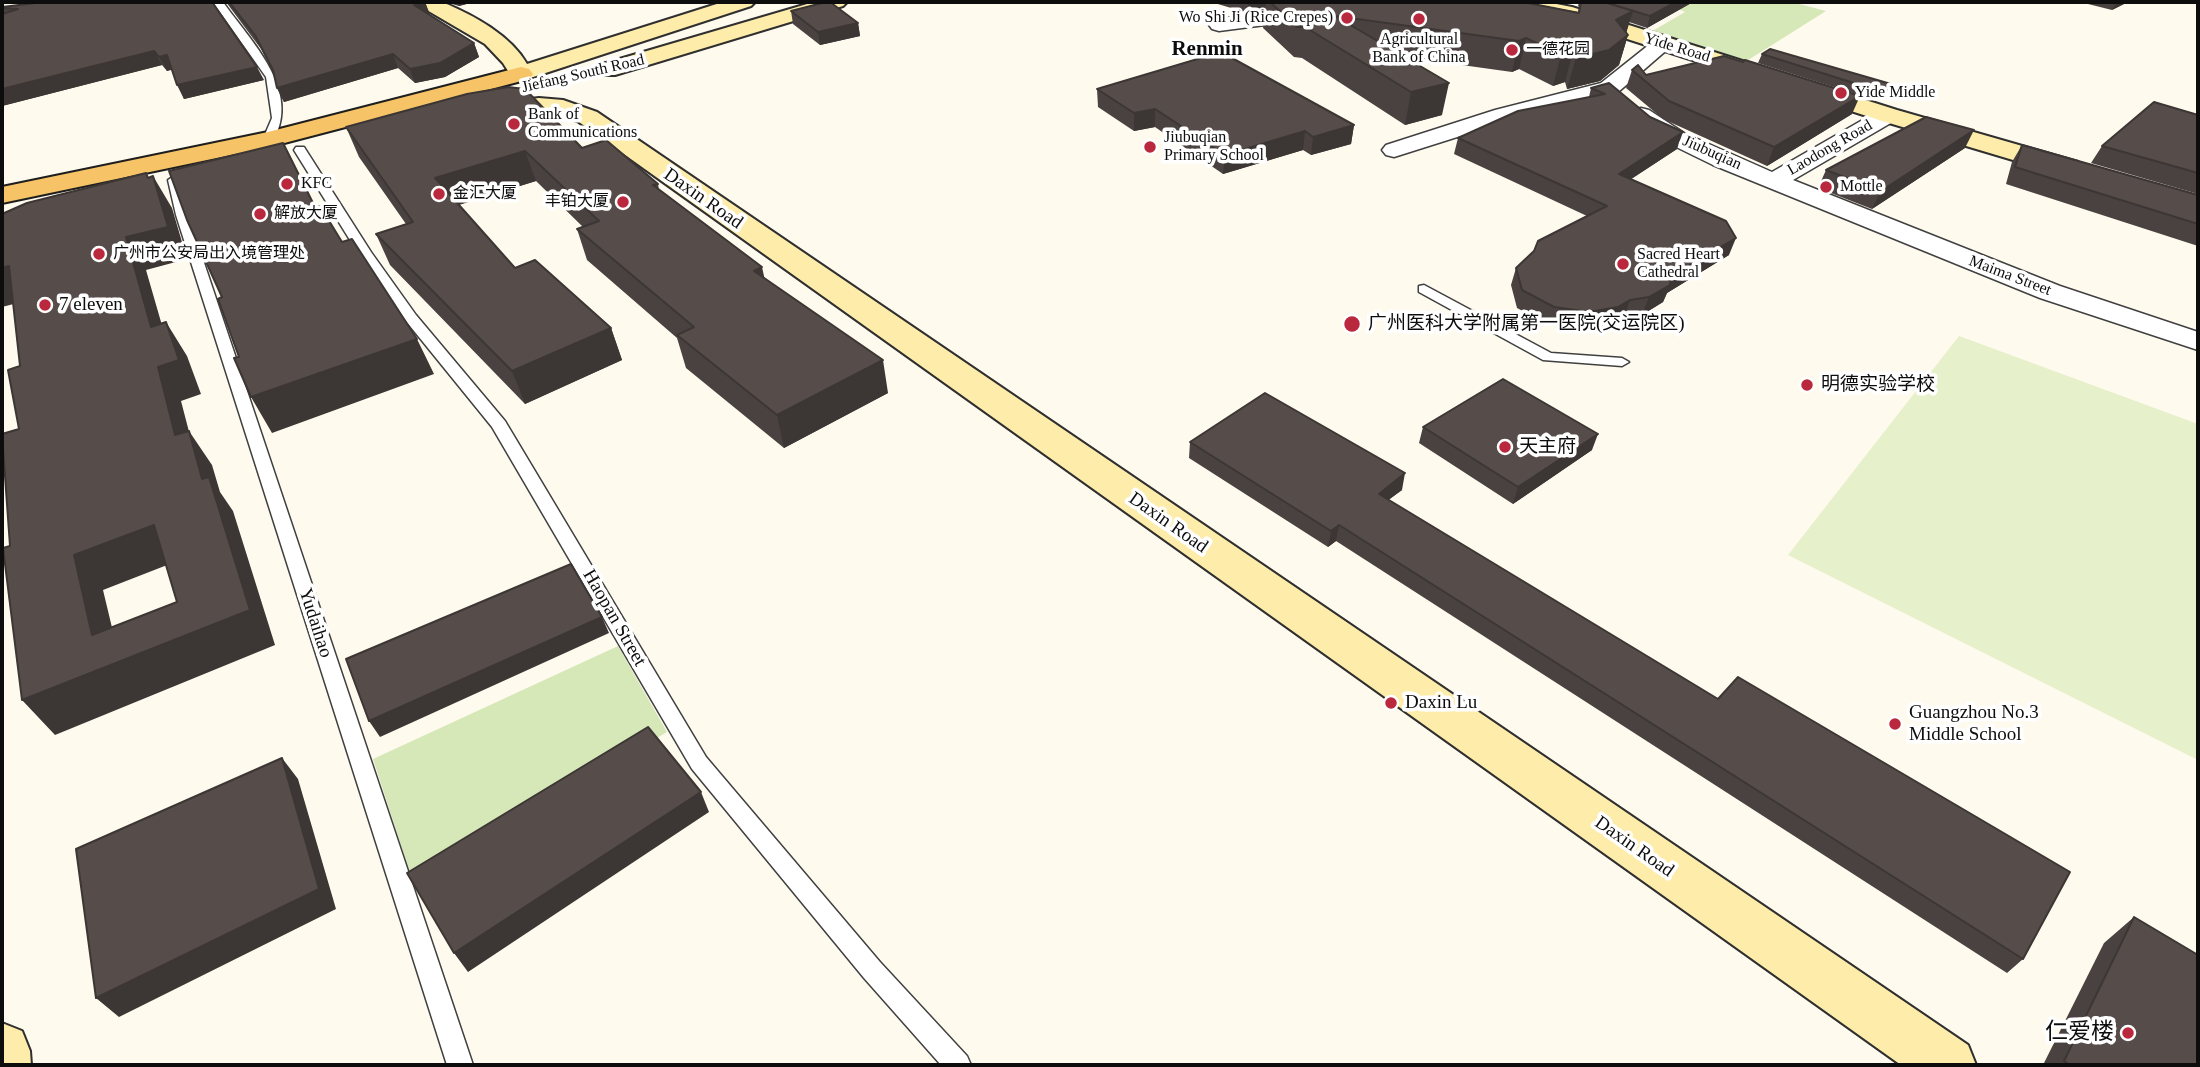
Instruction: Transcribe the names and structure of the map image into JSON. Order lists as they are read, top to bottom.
{
  "streets": {
    "main road": ["Jiefang South Road"],
    "street": [
      "Yide Road",
      "Laodong Road",
      "Jiubuqian",
      "Daxin Road",
      "Maima Street"
    ],
    "lane": ["Haopan Street", "Yudaihao"]
  },
  "crossings": [
    ["Yide Road", "Laodong Road"],
    ["Jiefang South Road", "Daxin Road"],
    ["Jiefang South Road", "Haopan Street"],
    ["Jiefang South Road", "Yudaihao"],
    ["Laodong Road", "Jiubuqian"],
    ["Jiubuqian", "Maima Street"]
  ],
  "districts": ["Renmin"],
  "places": [
    "Wo Shi Ji (Rice Crepes)",
    "Agricultural Bank of China",
    "一德花园",
    "Yide Middle",
    "Bank of Communications",
    "Jiubuqian Primary School",
    "KFC",
    "Mottle",
    "金汇大厦",
    "丰铂大厦",
    "解放大厦",
    "广州市公安局出入境管理处",
    "Sacred Heart Cathedral",
    "7 eleven",
    "广州医科大学附属第一医院(交运院区)",
    "明德实验学校",
    "天主府",
    "Daxin Lu",
    "Guangzhou No.3 Middle School",
    "仁爱楼"
  ]
}
